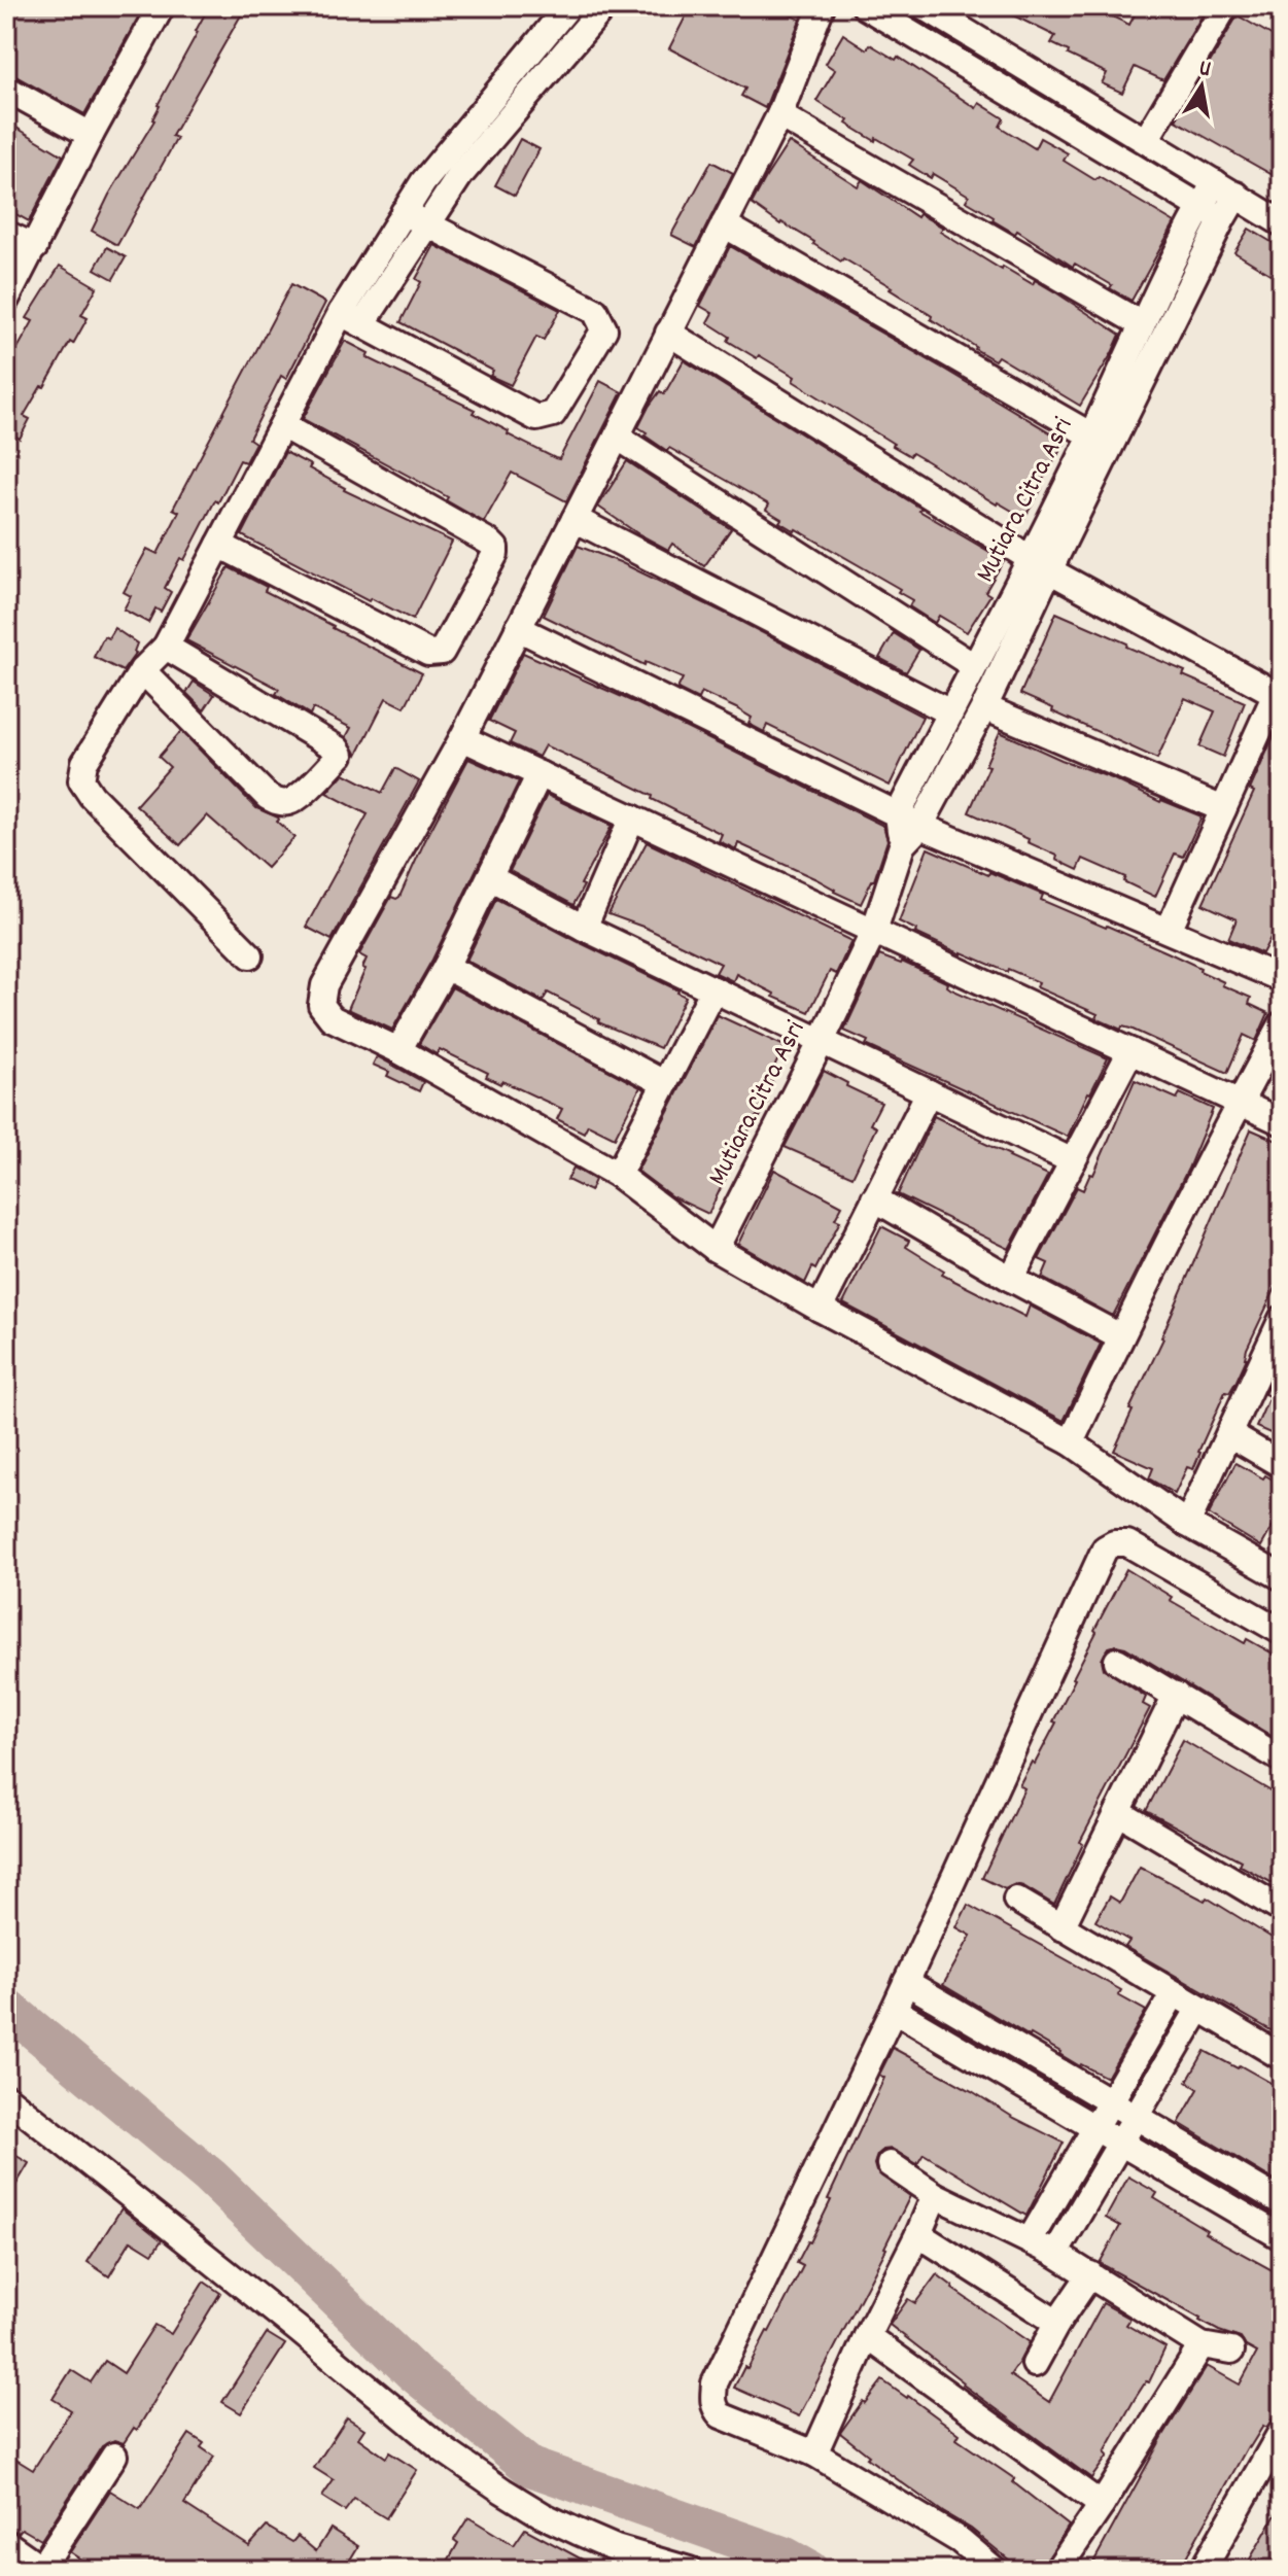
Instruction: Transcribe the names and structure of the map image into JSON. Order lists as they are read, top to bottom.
{
  "streets": {
    "street": ["Mutiara Citra Asri"]
  },
  "north": "top"
}
